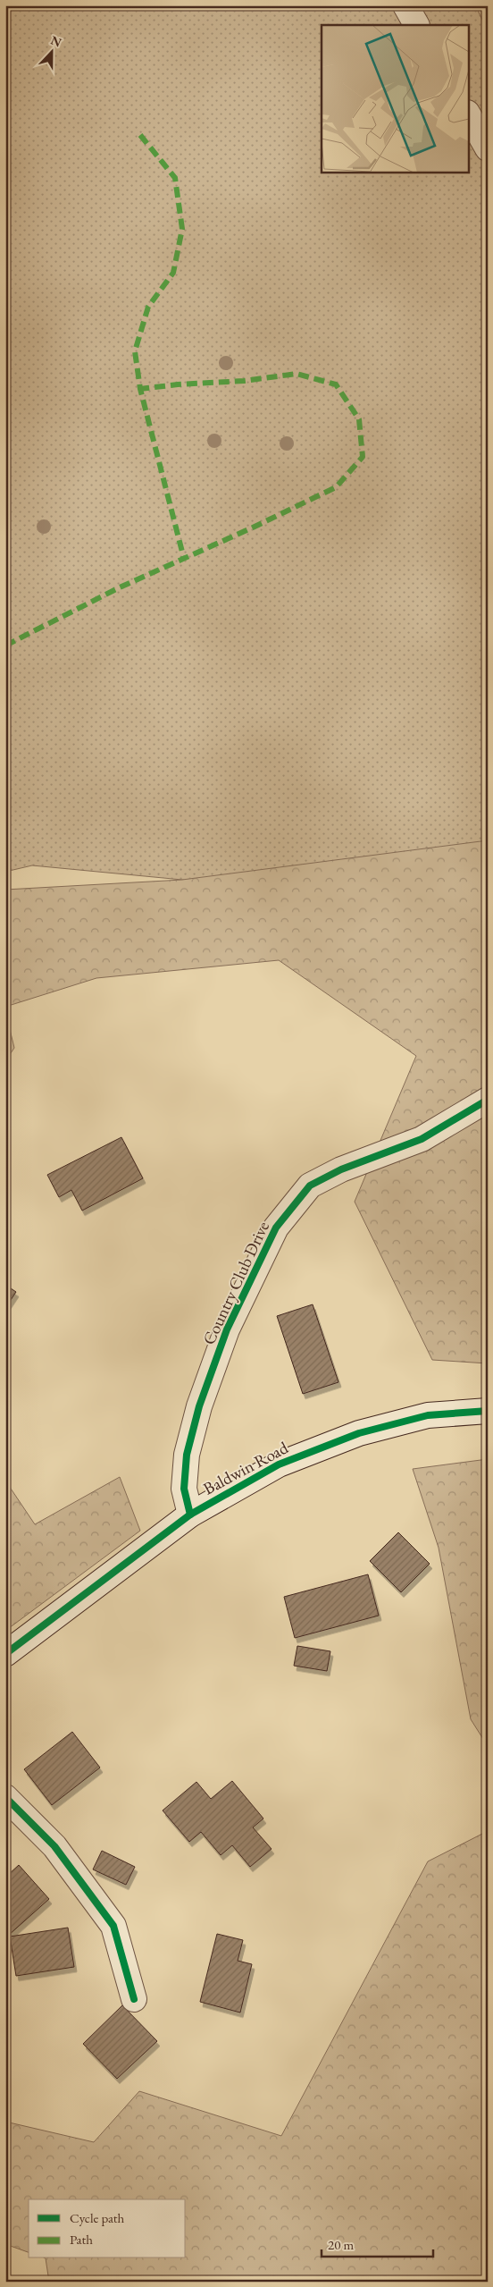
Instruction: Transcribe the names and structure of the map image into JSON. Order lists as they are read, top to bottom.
{
  "streets": {
    "street": ["Country Club Drive", "Baldwin Road"]
  },
  "crossings": [
    ["Country Club Drive", "Baldwin Road"]
  ],
  "legend": ["Cycle path", "Path"],
  "scale_bar": "20 m",
  "north": "top"
}
